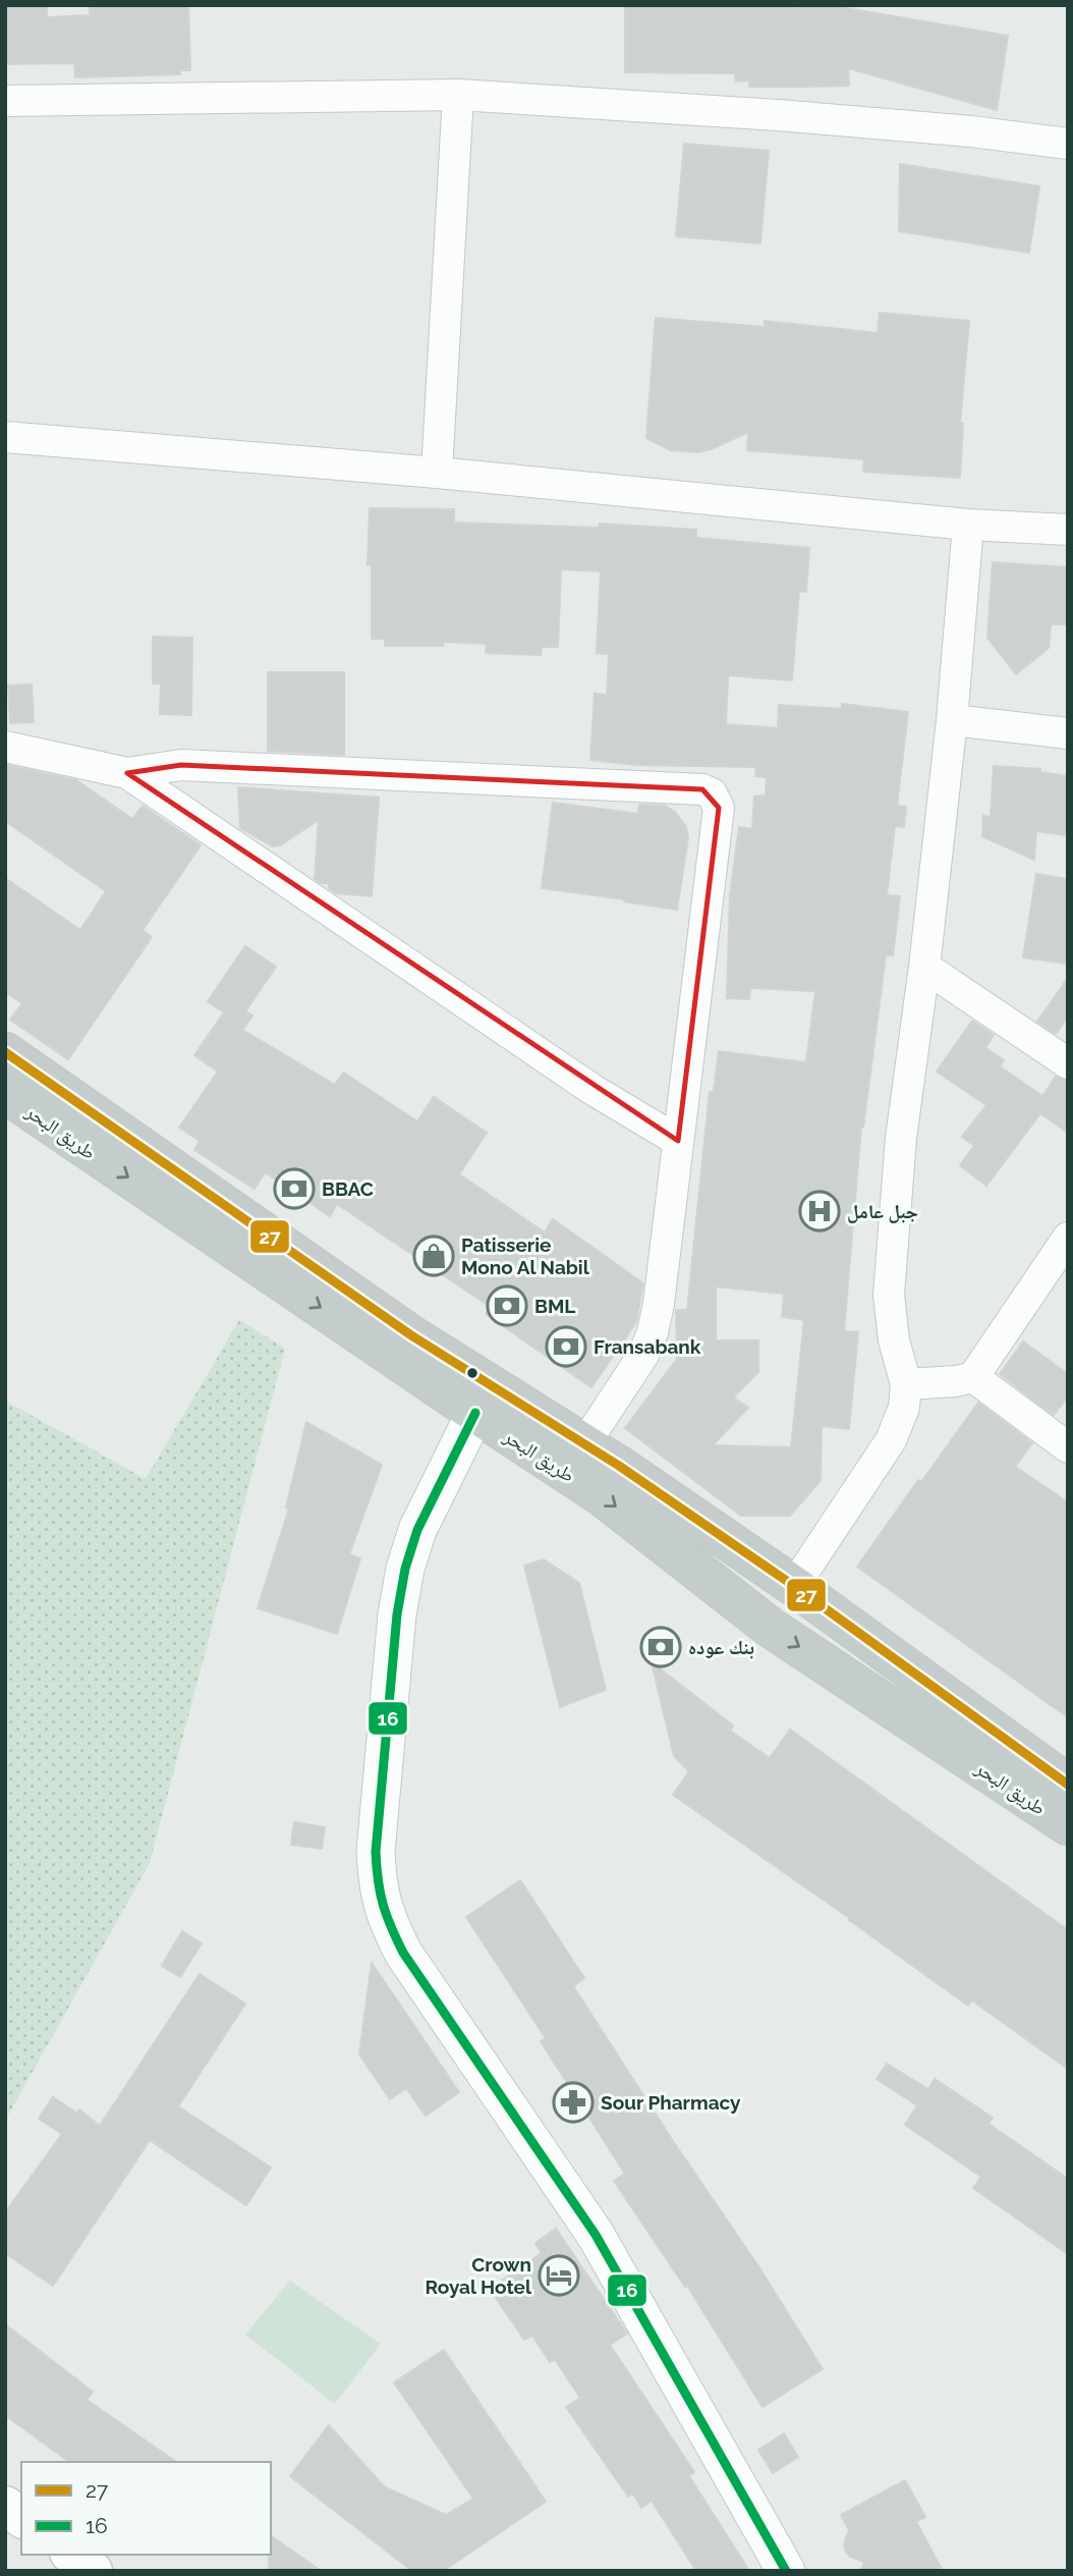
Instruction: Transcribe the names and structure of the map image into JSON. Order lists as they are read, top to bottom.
{
  "streets": {
    "highway": ["طريق البحر"]
  },
  "places": {
    "bank": [
      "BBAC",
      "BML",
      "Fransabank",
      "بنك عوده"
    ],
    "hospital": ["جبل عامل"],
    "shop": ["Patisserie Mono Al Nabil"],
    "pharmacy": ["Sour Pharmacy"],
    "hotel": ["Crown Royal Hotel"]
  },
  "lines": ["transit line 27", "transit line 16"],
  "legend": ["27", "16"]
}
